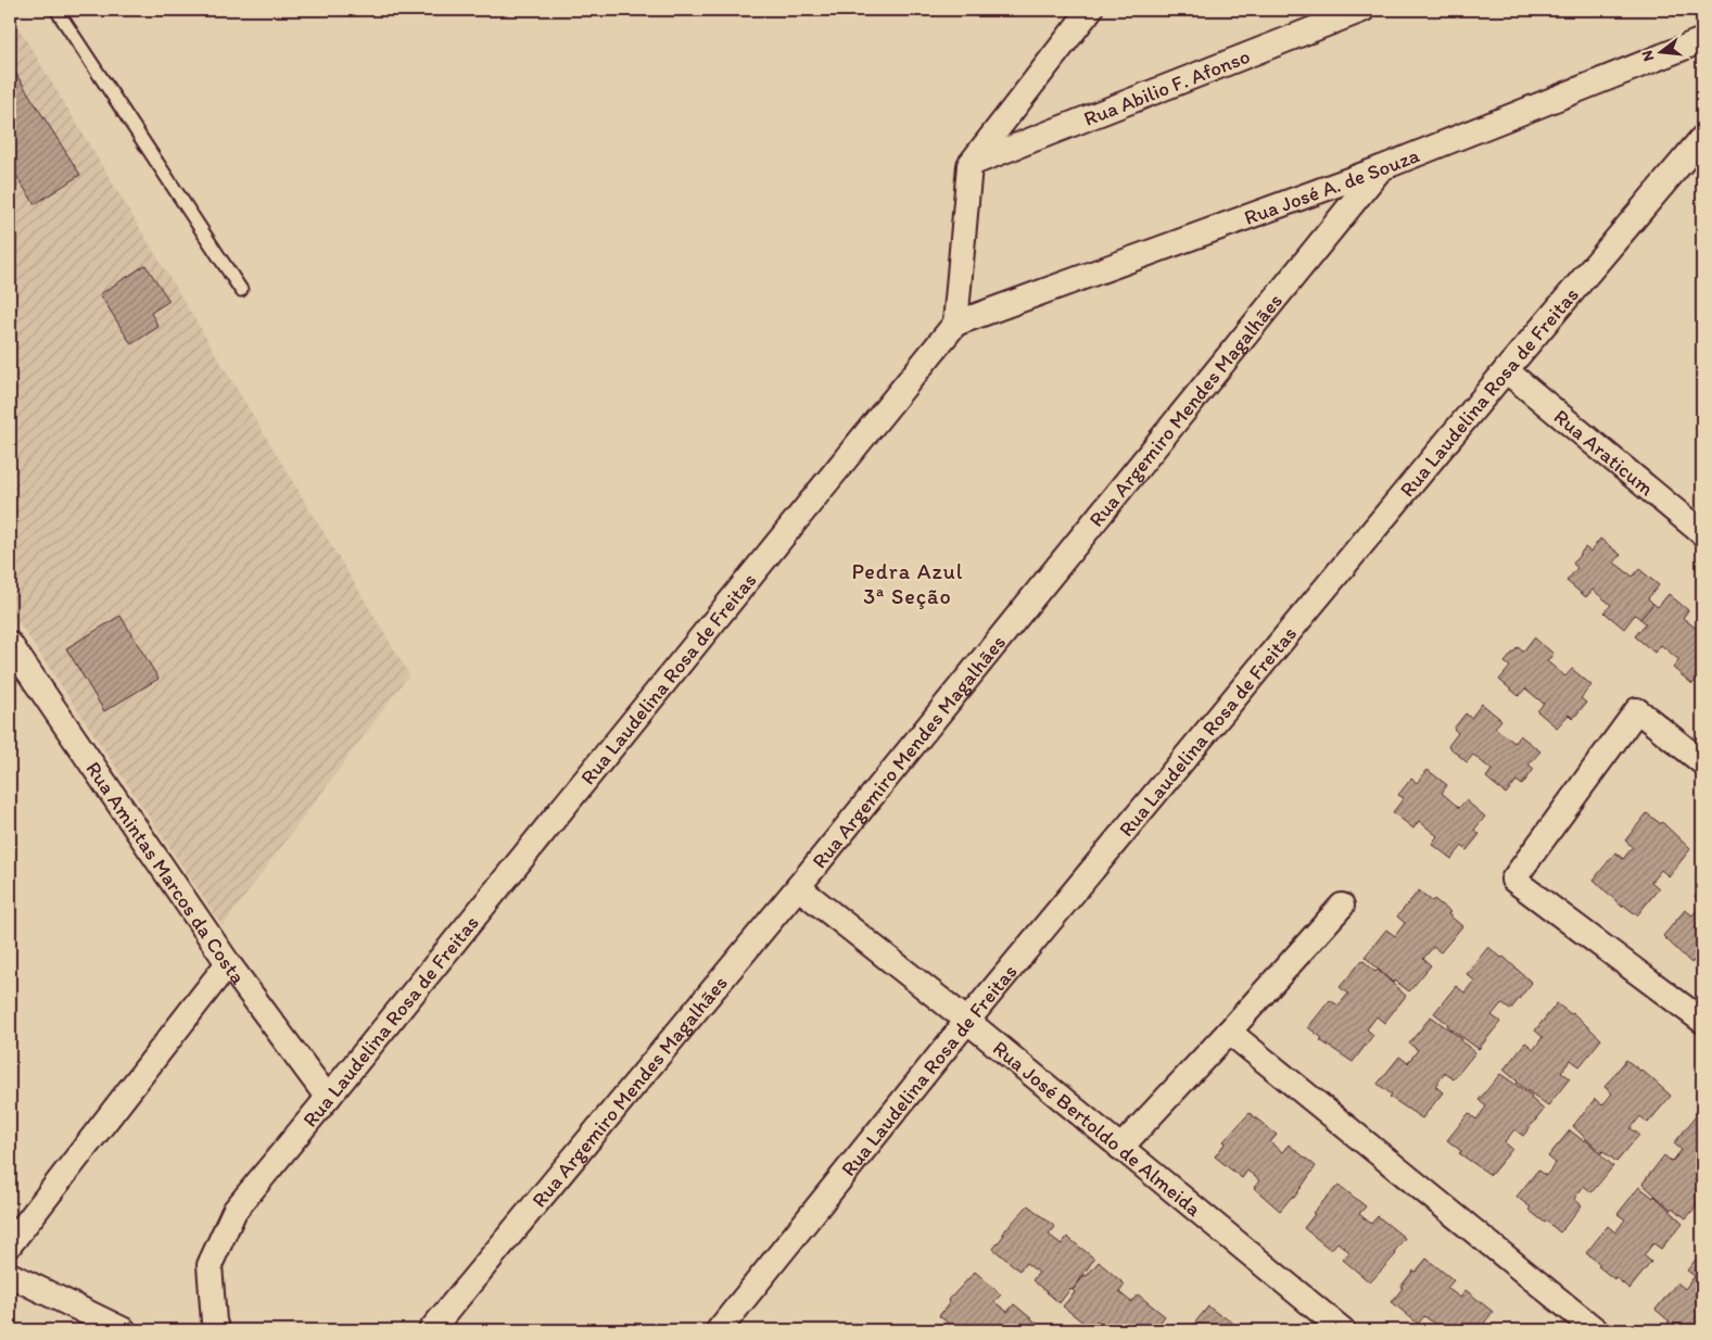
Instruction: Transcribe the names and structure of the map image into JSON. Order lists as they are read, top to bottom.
{
  "streets": {
    "street": [
      "Rua Abilio F. Afonso",
      "Rua José A. de Souza",
      "Rua Laudelina Rosa de Freitas",
      "Rua Argemiro Mendes Magalhães",
      "Rua Araticum",
      "Rua Amintas Marcos da Costa",
      "Rua José Bertoldo de Almeida"
    ]
  },
  "crossings": [
    ["Rua José A. de Souza", "Rua Laudelina Rosa de Freitas"],
    ["Rua José A. de Souza", "Rua Argemiro Mendes Magalhães"],
    ["Rua Laudelina Rosa de Freitas", "Rua Araticum"],
    ["Rua Laudelina Rosa de Freitas", "Rua Amintas Marcos da Costa"],
    ["Rua Laudelina Rosa de Freitas", "Rua José Bertoldo de Almeida"],
    ["Rua Argemiro Mendes Magalhães", "Rua José Bertoldo de Almeida"]
  ],
  "districts": ["Pedra Azul 3ª Seção"],
  "north": "left"
}
